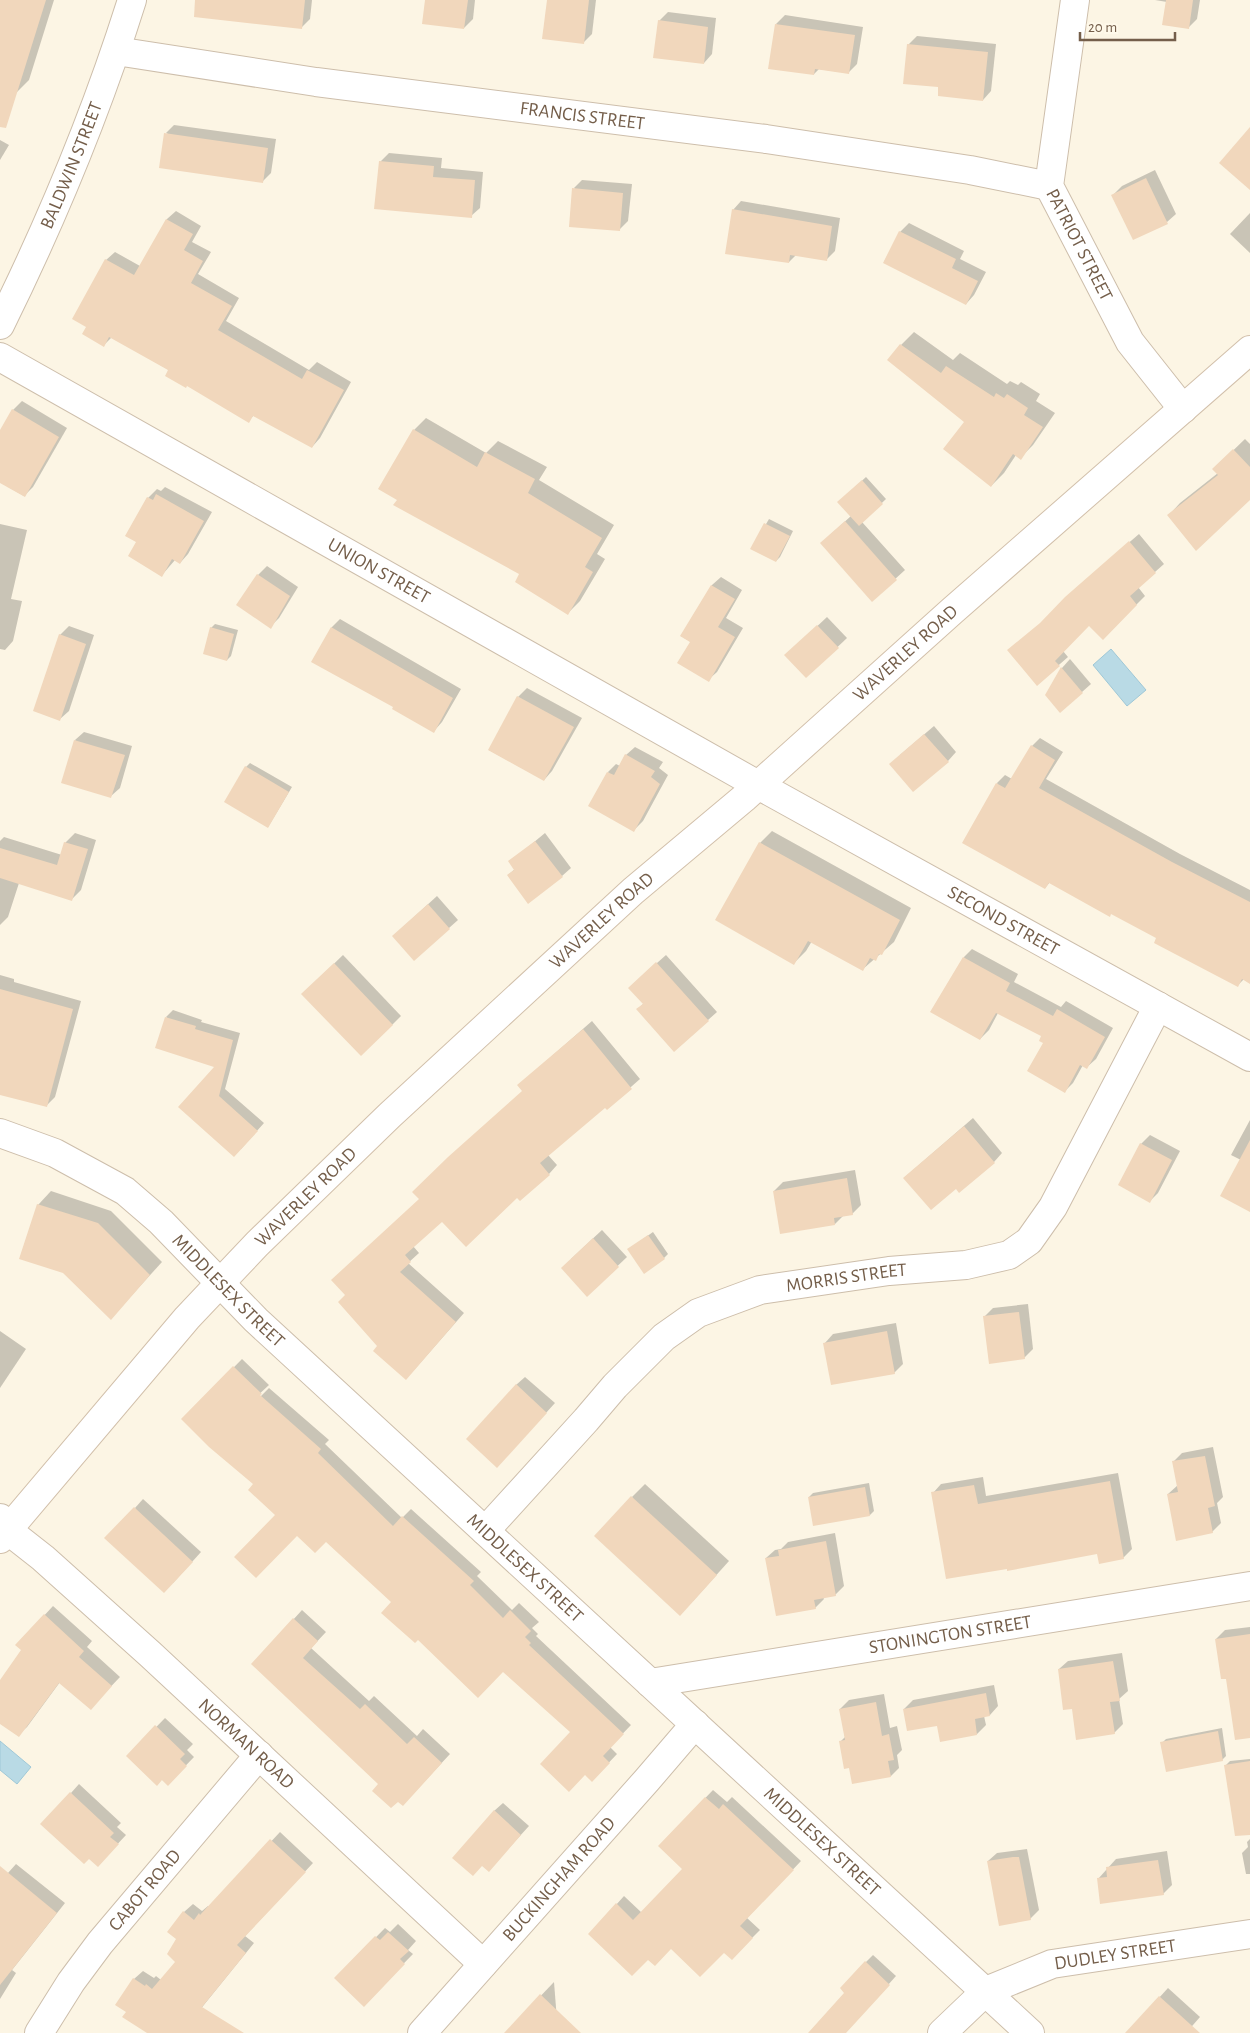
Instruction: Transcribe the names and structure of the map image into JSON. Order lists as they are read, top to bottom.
{
  "streets": {
    "street": [
      "FRANCIS STREET",
      "BALDWIN STREET",
      "PATRIOT STREET",
      "UNION STREET",
      "WAVERLEY ROAD",
      "SECOND STREET",
      "MORRIS STREET",
      "MIDDLESEX STREET",
      "STONINGTON STREET",
      "NORMAN ROAD",
      "BUCKINGHAM ROAD",
      "CABOT ROAD",
      "DUDLEY STREET"
    ]
  },
  "crossings": [
    ["FRANCIS STREET", "BALDWIN STREET"],
    ["FRANCIS STREET", "PATRIOT STREET"],
    ["PATRIOT STREET", "WAVERLEY ROAD"],
    ["UNION STREET", "WAVERLEY ROAD"],
    ["UNION STREET", "SECOND STREET"],
    ["WAVERLEY ROAD", "SECOND STREET"],
    ["WAVERLEY ROAD", "MIDDLESEX STREET"],
    ["WAVERLEY ROAD", "NORMAN ROAD"],
    ["SECOND STREET", "MORRIS STREET"],
    ["MORRIS STREET", "MIDDLESEX STREET"],
    ["MIDDLESEX STREET", "STONINGTON STREET"],
    ["MIDDLESEX STREET", "BUCKINGHAM ROAD"],
    ["MIDDLESEX STREET", "DUDLEY STREET"],
    ["NORMAN ROAD", "BUCKINGHAM ROAD"],
    ["NORMAN ROAD", "CABOT ROAD"]
  ],
  "scale_bar": "20 m"
}
